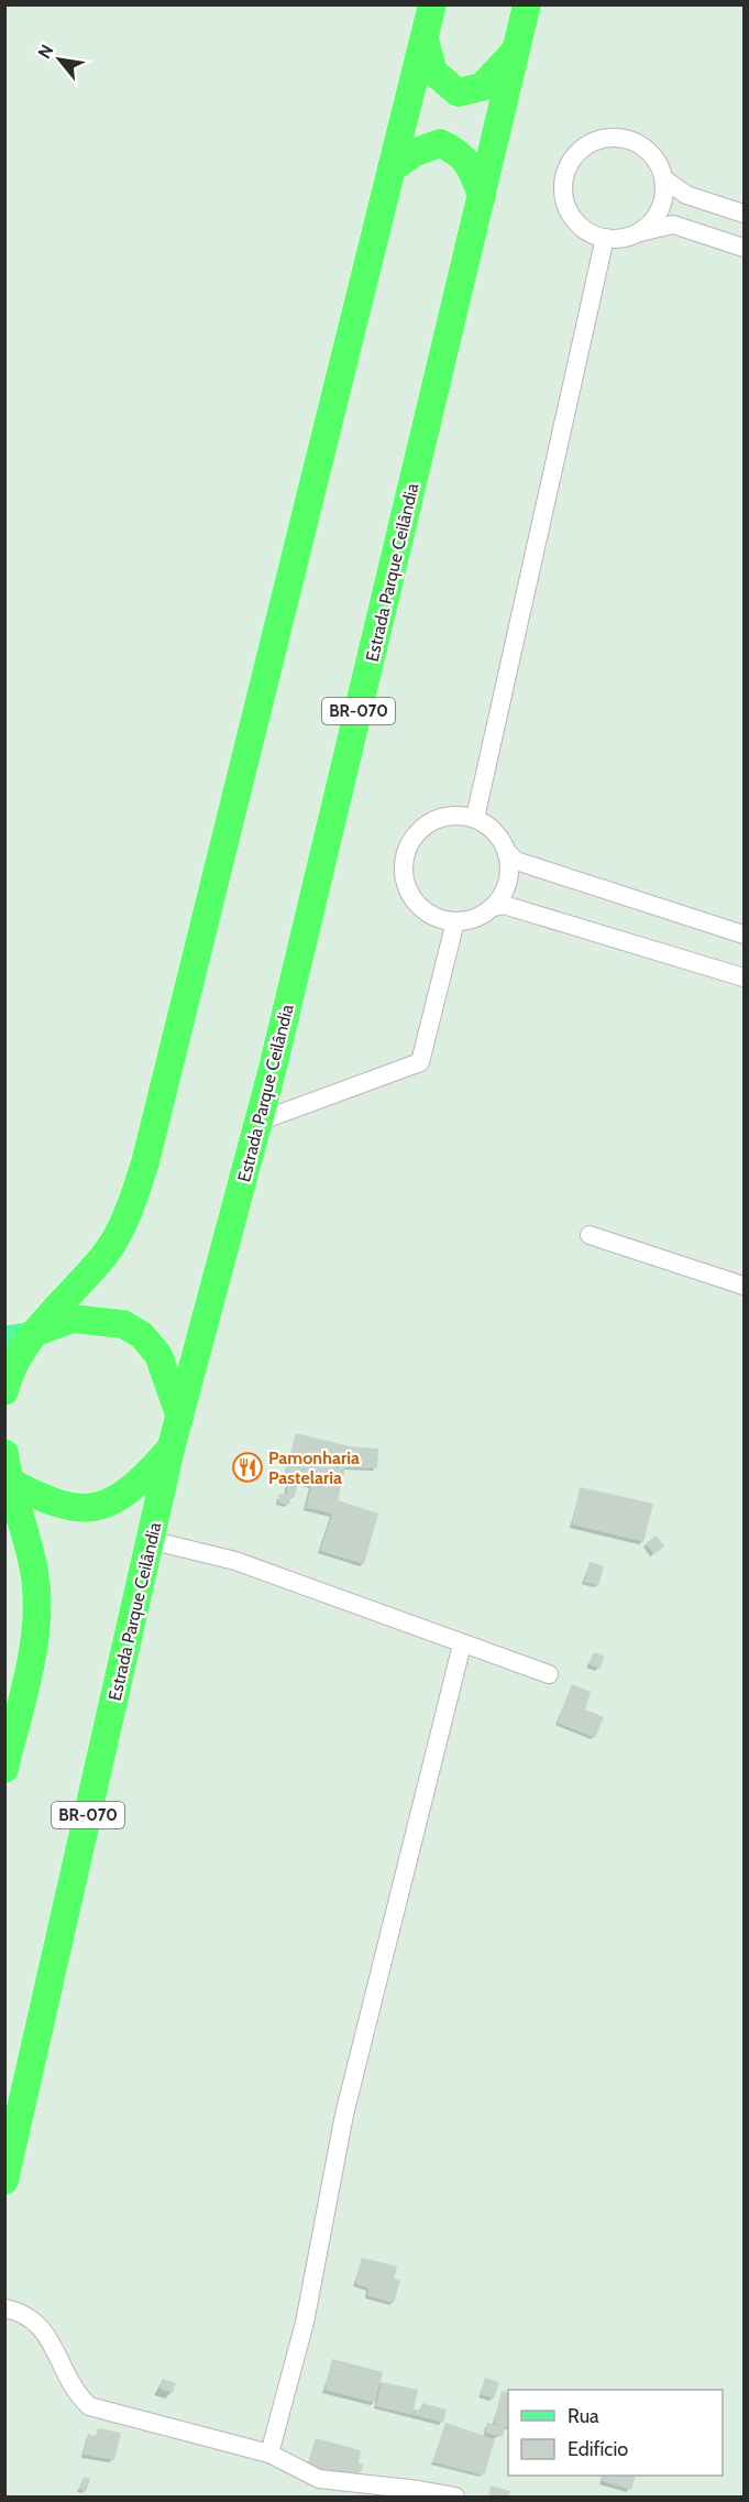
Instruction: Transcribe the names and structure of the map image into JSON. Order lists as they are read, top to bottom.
{
  "streets": {
    "highway": ["Estrada Parque Ceilândia", "BR-070"]
  },
  "places": {
    "restaurant": ["Pamonharia Pastelaria"]
  },
  "legend": ["Rua", "Edifício"],
  "north": "top left"
}
